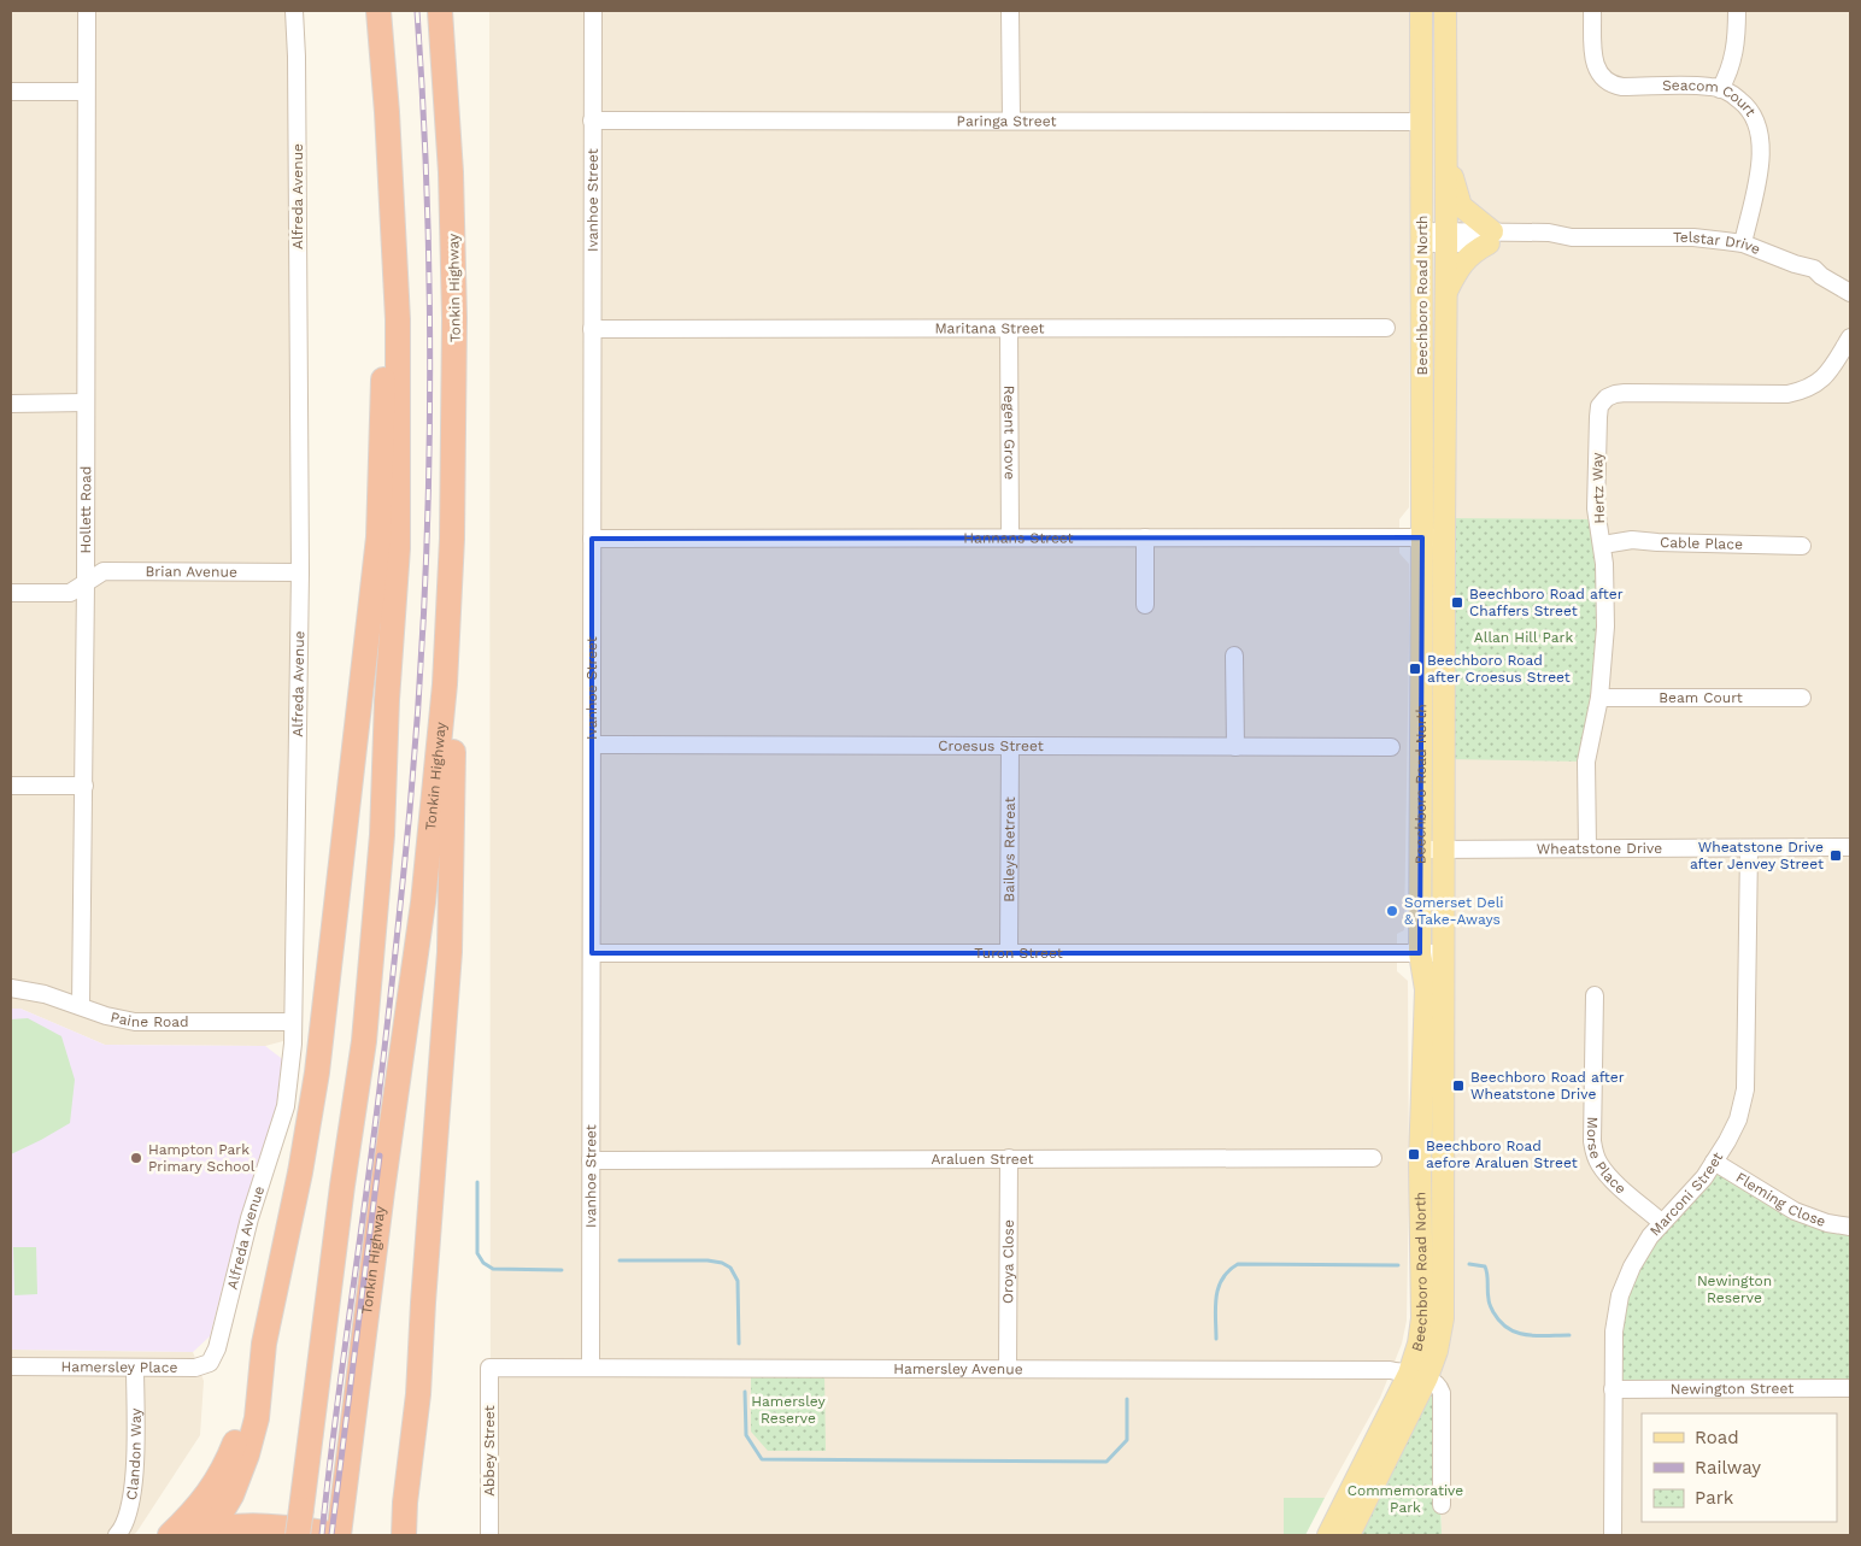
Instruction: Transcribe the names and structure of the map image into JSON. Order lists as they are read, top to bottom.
{
  "streets": {
    "highway": ["Tonkin Highway"],
    "main road": ["Beechboro Road North"],
    "street": [
      "Seacom Court",
      "Paringa Street",
      "Alfreda Avenue",
      "Ivanhoe Street",
      "Telstar Drive",
      "Maritana Street",
      "Regent Grove",
      "Hertz Way",
      "Hollett Road",
      "Hannans Street",
      "Cable Place",
      "Brian Avenue",
      "Beam Court",
      "Croesus Street",
      "Wheatstone Drive",
      "Baileys Retreat",
      "Turon Street",
      "Paine Road",
      "Morse Place",
      "Araluen Street",
      "Marconi Street",
      "Fleming Close",
      "Oroya Close",
      "Hamersley Place",
      "Hamersley Avenue",
      "Newington Street",
      "Abbey Street",
      "Clandon Way"
    ]
  },
  "crossings": [
    ["Seacom Court", "Telstar Drive"],
    ["Paringa Street", "Ivanhoe Street"],
    ["Paringa Street", "Beechboro Road North"],
    ["Alfreda Avenue", "Brian Avenue"],
    ["Alfreda Avenue", "Paine Road"],
    ["Alfreda Avenue", "Hamersley Place"],
    ["Ivanhoe Street", "Maritana Street"],
    ["Ivanhoe Street", "Hannans Street"],
    ["Ivanhoe Street", "Croesus Street"],
    ["Ivanhoe Street", "Turon Street"],
    ["Ivanhoe Street", "Araluen Street"],
    ["Ivanhoe Street", "Hamersley Avenue"],
    ["Telstar Drive", "Beechboro Road North"],
    ["Beechboro Road North", "Hannans Street"],
    ["Beechboro Road North", "Wheatstone Drive"],
    ["Beechboro Road North", "Turon Street"],
    ["Beechboro Road North", "Hamersley Avenue"],
    ["Maritana Street", "Regent Grove"],
    ["Regent Grove", "Hannans Street"],
    ["Hertz Way", "Cable Place"],
    ["Hertz Way", "Beam Court"],
    ["Hertz Way", "Wheatstone Drive"],
    ["Hollett Road", "Brian Avenue"],
    ["Hollett Road", "Paine Road"],
    ["Croesus Street", "Baileys Retreat"],
    ["Wheatstone Drive", "Marconi Street"],
    ["Baileys Retreat", "Turon Street"],
    ["Morse Place", "Marconi Street"],
    ["Araluen Street", "Oroya Close"],
    ["Marconi Street", "Fleming Close"],
    ["Marconi Street", "Newington Street"],
    ["Oroya Close", "Hamersley Avenue"],
    ["Hamersley Place", "Clandon Way"],
    ["Hamersley Avenue", "Abbey Street"]
  ],
  "parks": [
    "Allan Hill Park",
    "Newington Reserve",
    "Hamersley Reserve",
    "Commemorative Park"
  ],
  "places": {
    "transit": [
      "Beechboro Road after Chaffers Street",
      "Beechboro Road after Croesus Street",
      "Wheatstone Drive after Jenvey Street",
      "Beechboro Road after Wheatstone Drive",
      "Beechboro Road aefore Araluen Street"
    ],
    "other": ["Somerset Deli & Take-Aways", "Hampton Park Primary School"]
  },
  "legend": ["Road", "Railway", "Park"]
}
